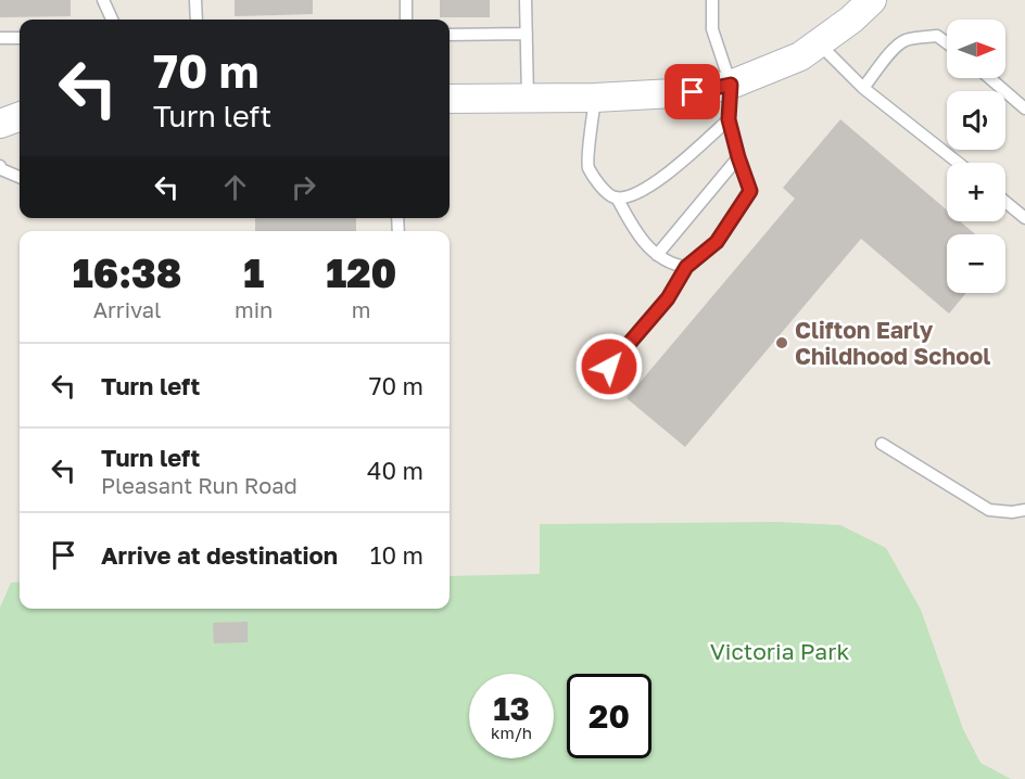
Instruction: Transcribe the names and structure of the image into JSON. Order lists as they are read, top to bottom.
{
  "parks": ["Victoria Park"],
  "places": ["Clifton Early Childhood School"],
  "north": "right",
  "page": {
    "map_buttons": ["+", "−"],
    "turn": ["70 m", "Turn left"],
    "eta": [
      "16:38",
      "Arrival",
      "1",
      "min",
      "120",
      "m"
    ],
    "list": [
      {
        "name": "Turn left",
        "value": "70 m"
      },
      {
        "name": "Turn left",
        "note": "Pleasant Run Road",
        "value": "40 m"
      },
      {
        "name": "Arrive at destination",
        "value": "10 m"
      }
    ],
    "speed": "13 km/h",
    "limit": "20"
  }
}
